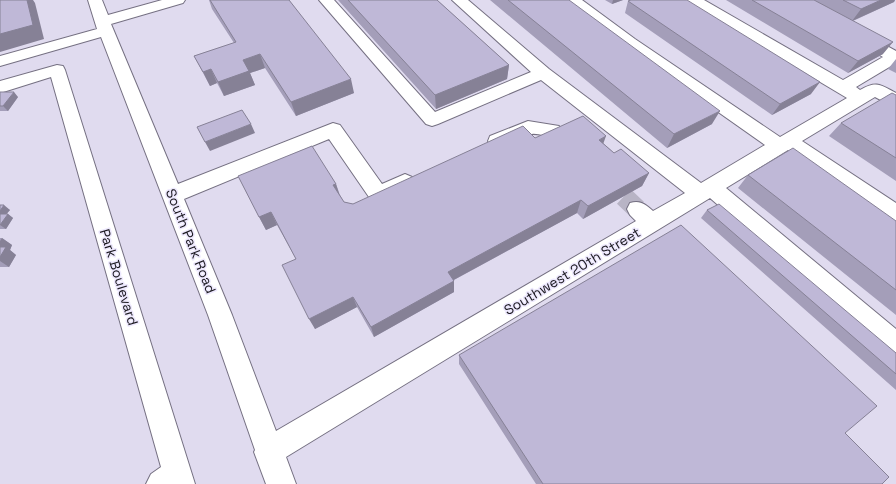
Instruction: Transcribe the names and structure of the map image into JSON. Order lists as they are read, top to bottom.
{
  "streets": {
    "street": ["South Park Road", "Southwest 20th Street", "Park Boulevard"]
  },
  "crossings": [
    ["South Park Road", "Southwest 20th Street"]
  ]
}
